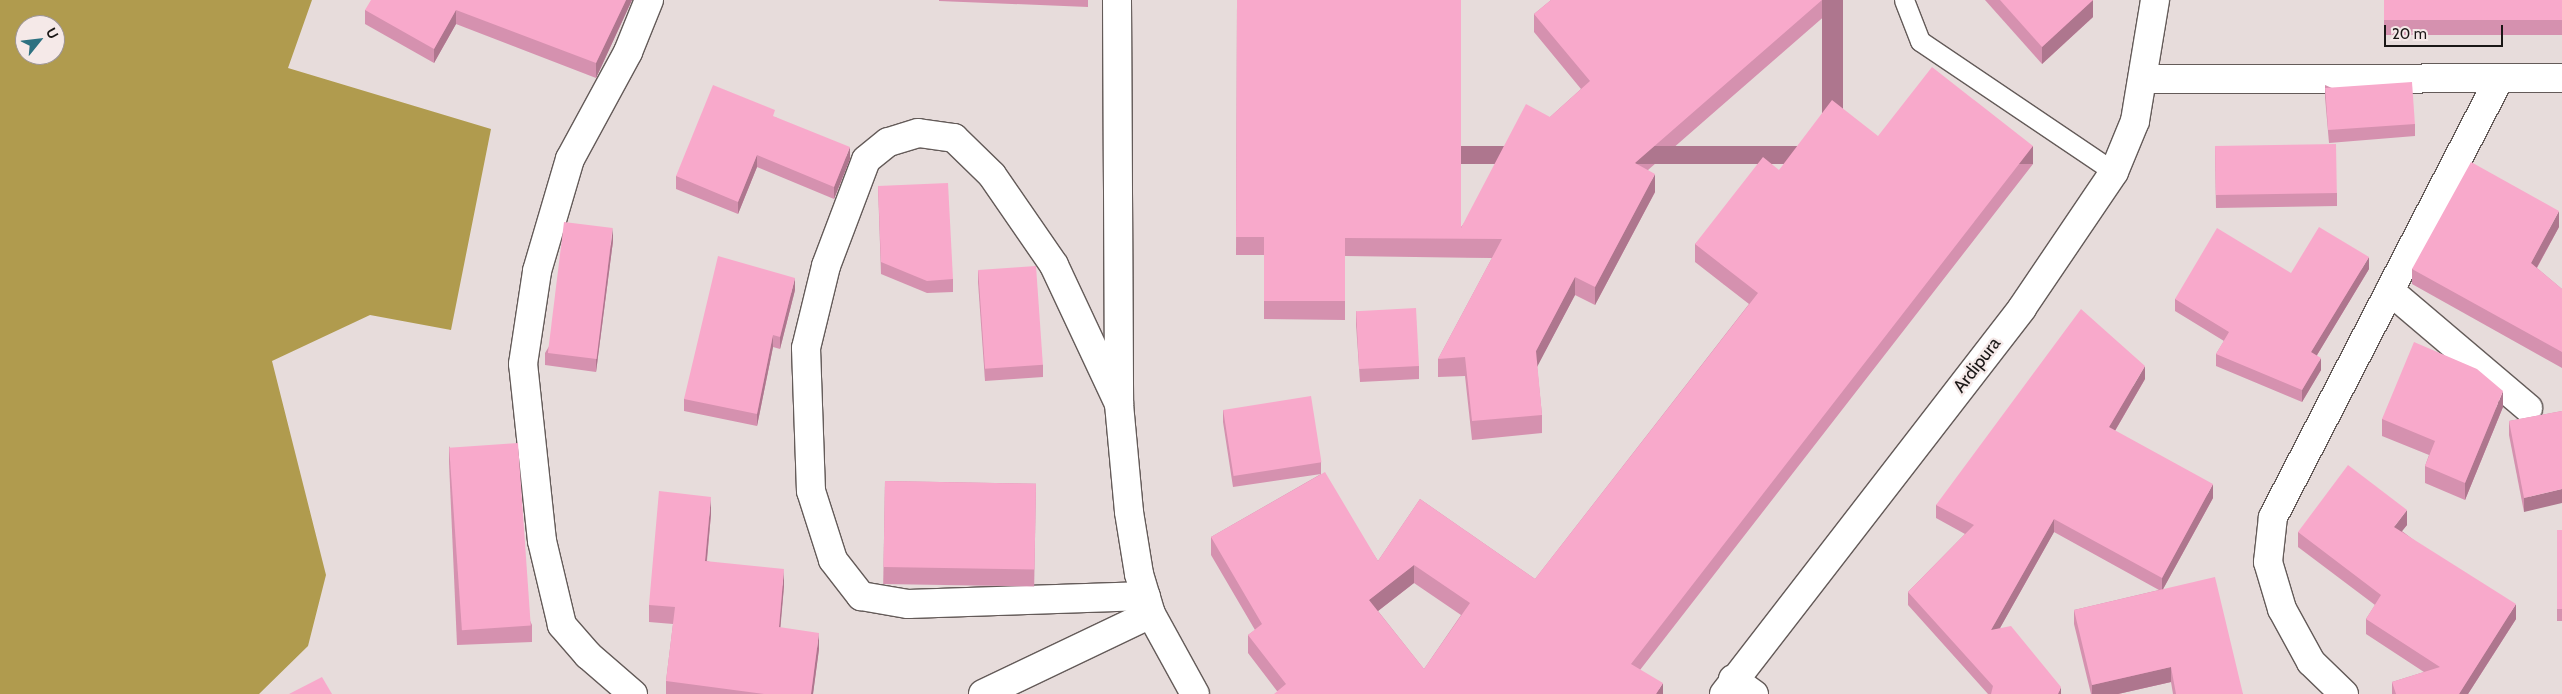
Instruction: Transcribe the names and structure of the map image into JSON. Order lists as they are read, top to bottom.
{
  "streets": {
    "street": ["Ardipura"]
  },
  "scale_bar": "20 m",
  "north": "top right"
}
